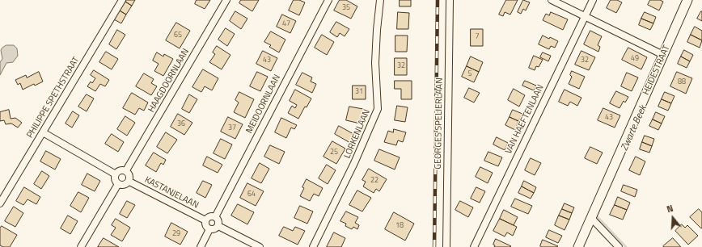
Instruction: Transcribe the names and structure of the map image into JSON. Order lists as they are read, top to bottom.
{
  "streets": {
    "street": [
      "HEIDESTRAAT",
      "HAAGDOORNLAAN",
      "PHILIPPE SPETHSTRAAT",
      "MEIDOORNLAAN",
      "VAN HAEFTENLAAN",
      "GEORGES SPELIERLAAN",
      "LORKENLAAN",
      "KASTANJELAAN"
    ]
  },
  "crossings": [
    ["HAAGDOORNLAAN", "KASTANJELAAN"],
    ["MEIDOORNLAAN", "KASTANJELAAN"]
  ],
  "water": ["Zwarte Beek"],
  "house_numbers": [
    "35",
    "47",
    "65",
    "7",
    "49",
    "43",
    "32",
    "32",
    "5",
    "88",
    "31",
    "43",
    "36",
    "37",
    "25",
    "22",
    "64",
    "18",
    "29"
  ],
  "north": "top"
}
